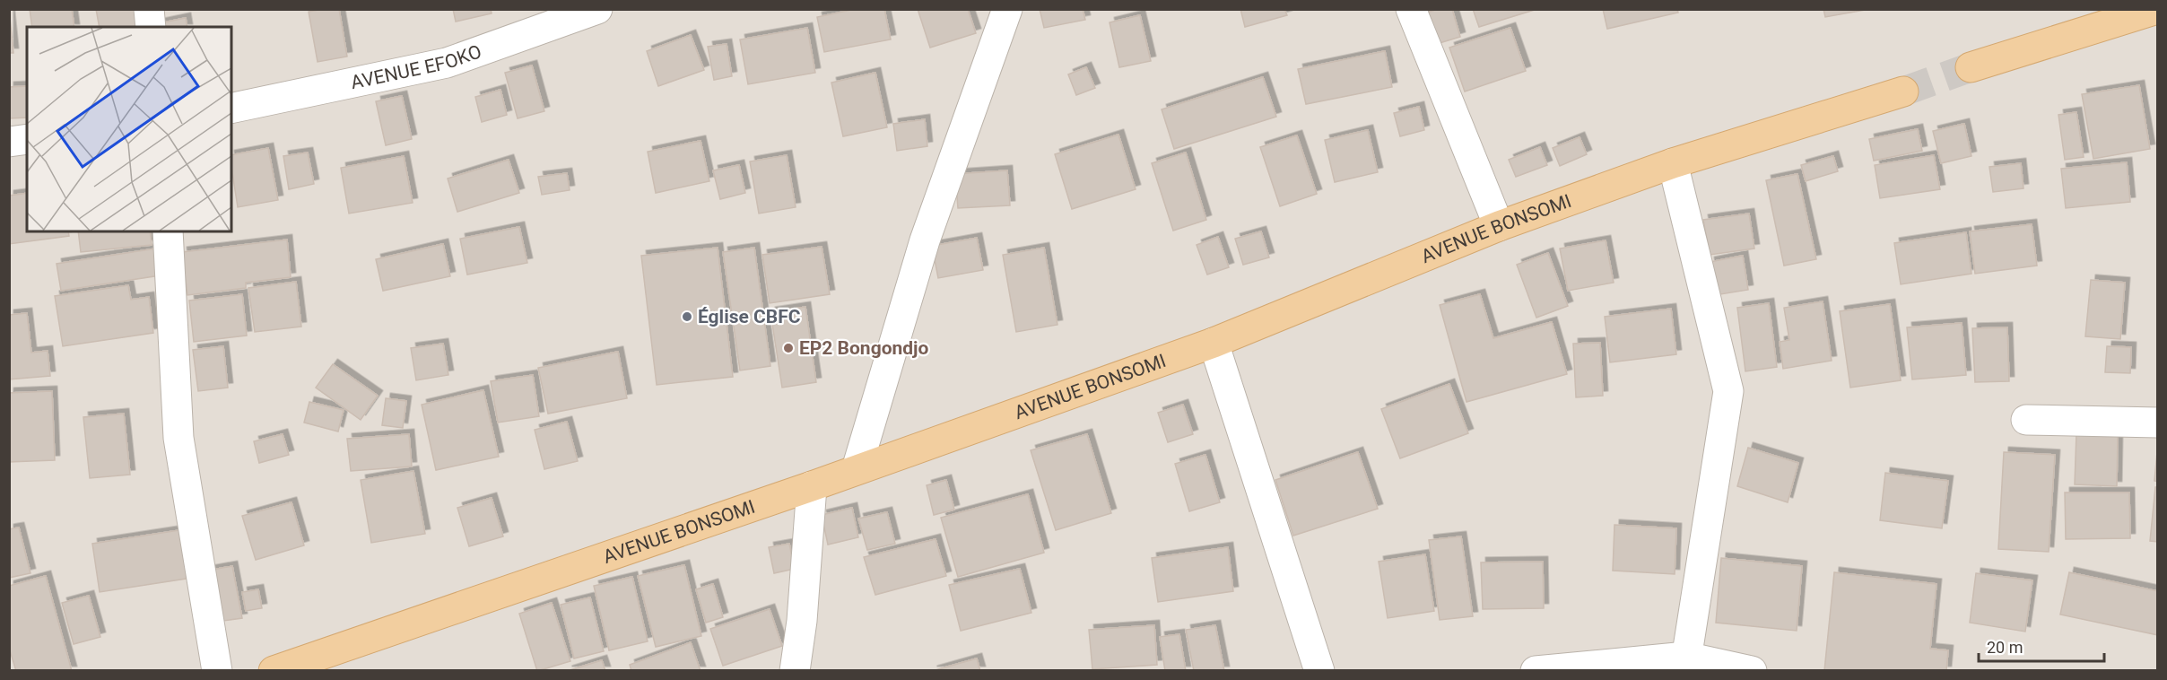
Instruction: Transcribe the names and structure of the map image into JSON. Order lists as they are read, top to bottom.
{
  "streets": {
    "main road": ["AVENUE BONSOMI"],
    "street": ["AVENUE EFOKO"]
  },
  "places": ["Église CBFC", "EP2 Bongondjo"],
  "scale_bar": "20 m"
}
